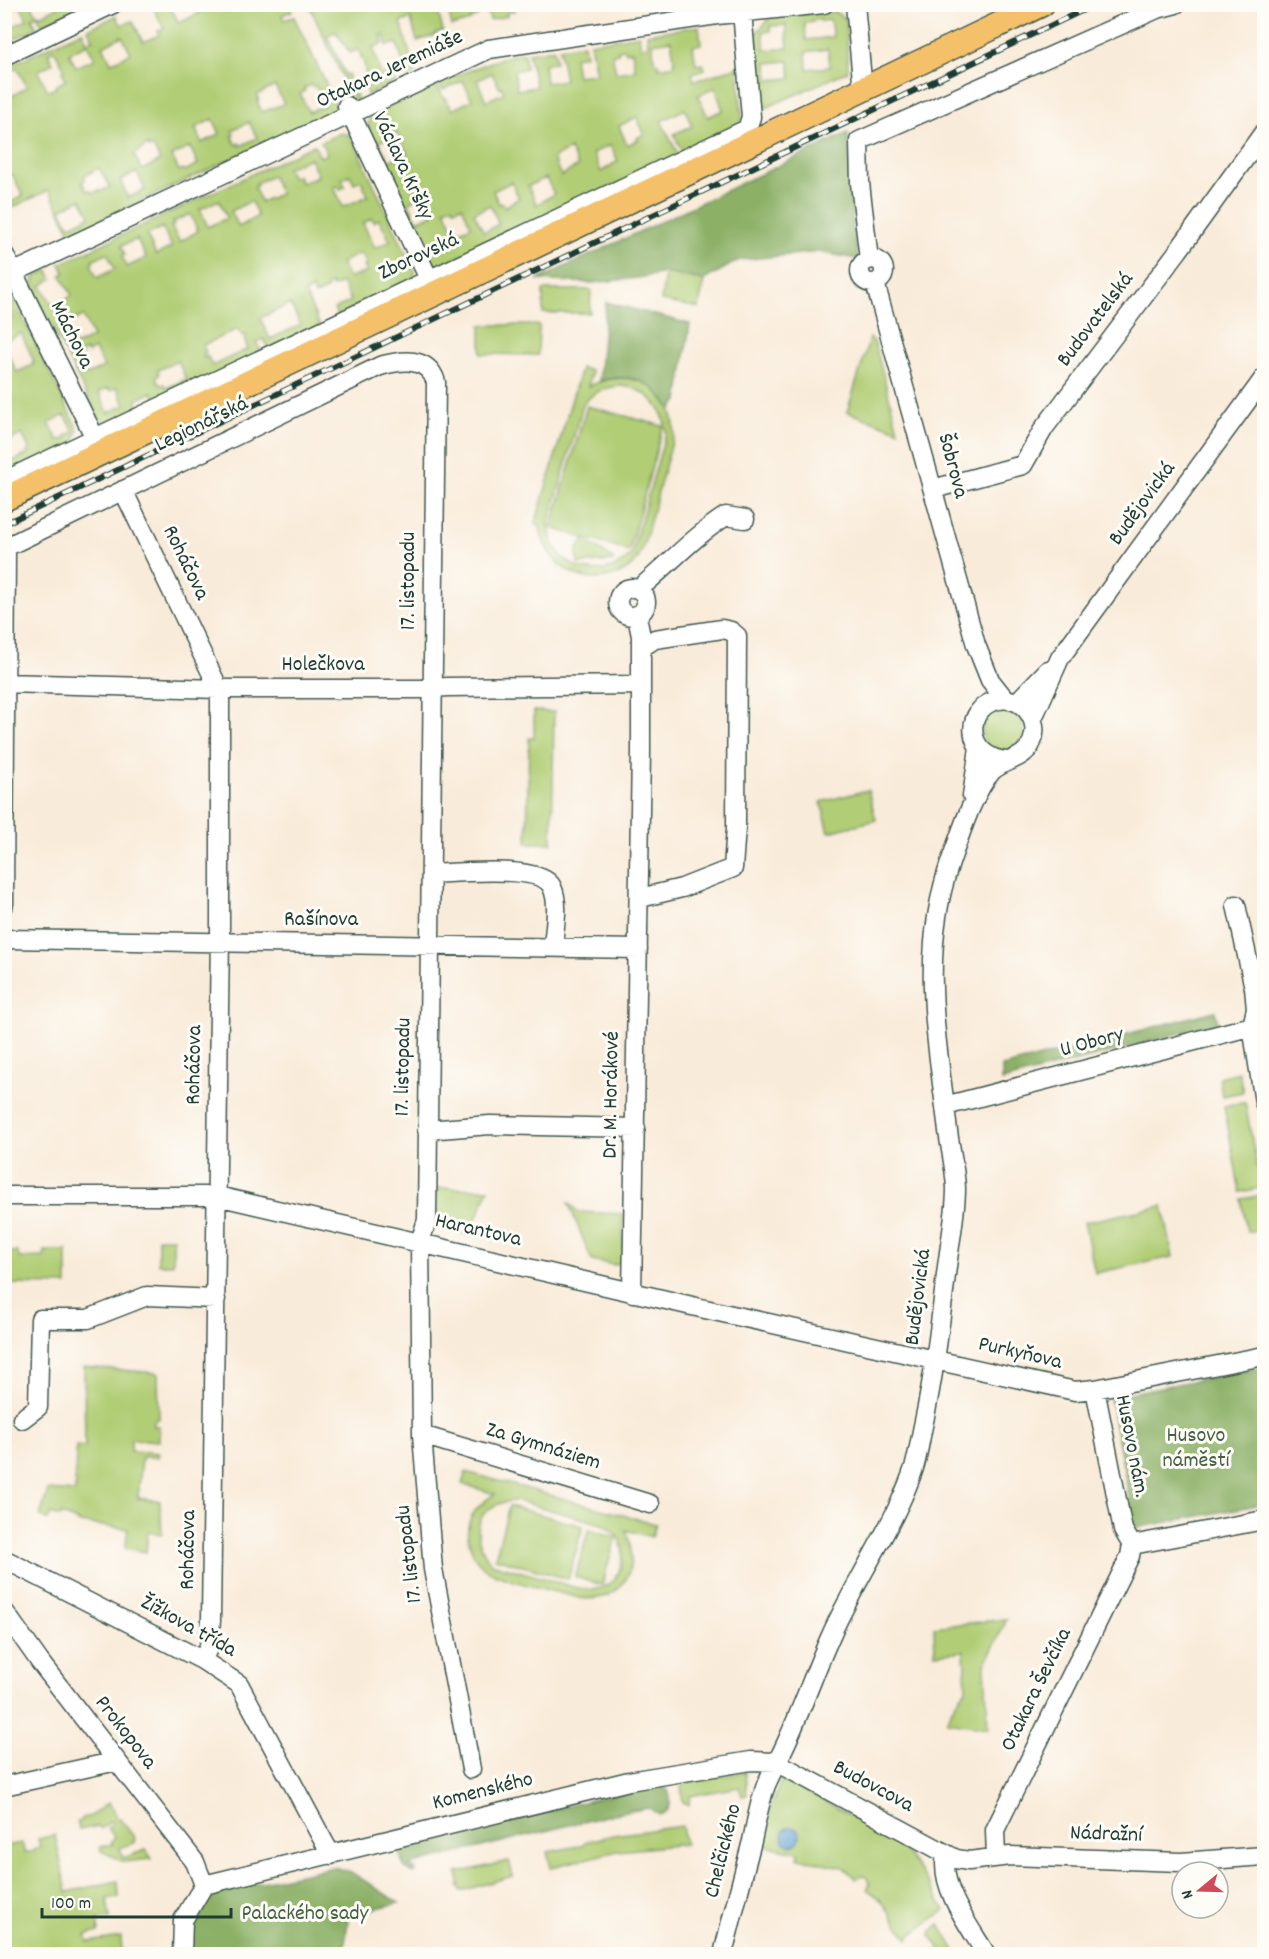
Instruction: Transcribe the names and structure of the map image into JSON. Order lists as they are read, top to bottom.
{
  "streets": {
    "street": [
      "Otakara Jeremiáše",
      "Václava Kršky",
      "Zborovská",
      "Budovatelská",
      "Máchova",
      "Legionářská",
      "Šobrova",
      "Budějovická",
      "Roháčova",
      "17. listopadu",
      "Holečkova",
      "Rašínova",
      "U Obory",
      "Dr. M. Horákové",
      "Harantova",
      "Purkyňova",
      "Husovo nám.",
      "Za Gymnáziem",
      "Žižkova třída",
      "Otakara Ševčíka",
      "Prokopova",
      "Budovcova",
      "Komenského",
      "Nádražní",
      "Chelčického"
    ]
  },
  "crossings": [
    ["Otakara Jeremiáše", "Václava Kršky"],
    ["Otakara Jeremiáše", "Zborovská"],
    ["Otakara Jeremiáše", "Máchova"],
    ["Václava Kršky", "Zborovská"],
    ["Zborovská", "Máchova"],
    ["Budovatelská", "Šobrova"],
    ["Legionářská", "Roháčova"],
    ["Legionářská", "17. listopadu"],
    ["Šobrova", "Budějovická"],
    ["Budějovická", "U Obory"],
    ["Budějovická", "Harantova"],
    ["Budějovická", "Purkyňova"],
    ["Budějovická", "Budovcova"],
    ["Budějovická", "Komenského"],
    ["Budějovická", "Chelčického"],
    ["Roháčova", "Holečkova"],
    ["Roháčova", "Rašínova"],
    ["Roháčova", "Harantova"],
    ["Roháčova", "Žižkova třída"],
    ["17. listopadu", "Holečkova"],
    ["17. listopadu", "Rašínova"],
    ["17. listopadu", "Harantova"],
    ["17. listopadu", "Za Gymnáziem"],
    ["Holečkova", "Dr. M. Horákové"],
    ["Rašínova", "Dr. M. Horákové"],
    ["Dr. M. Horákové", "Harantova"],
    ["Harantova", "Purkyňova"],
    ["Purkyňova", "Husovo nám."],
    ["Husovo nám.", "Otakara Ševčíka"],
    ["Žižkova třída", "Komenského"],
    ["Otakara Ševčíka", "Nádražní"],
    ["Prokopova", "Komenského"],
    ["Budovcova", "Komenského"],
    ["Budovcova", "Nádražní"],
    ["Budovcova", "Chelčického"],
    ["Komenského", "Chelčického"]
  ],
  "parks": ["Husovo náměstí", "Palackého sady"],
  "scale_bar": "100 m",
  "north": "left"
}
